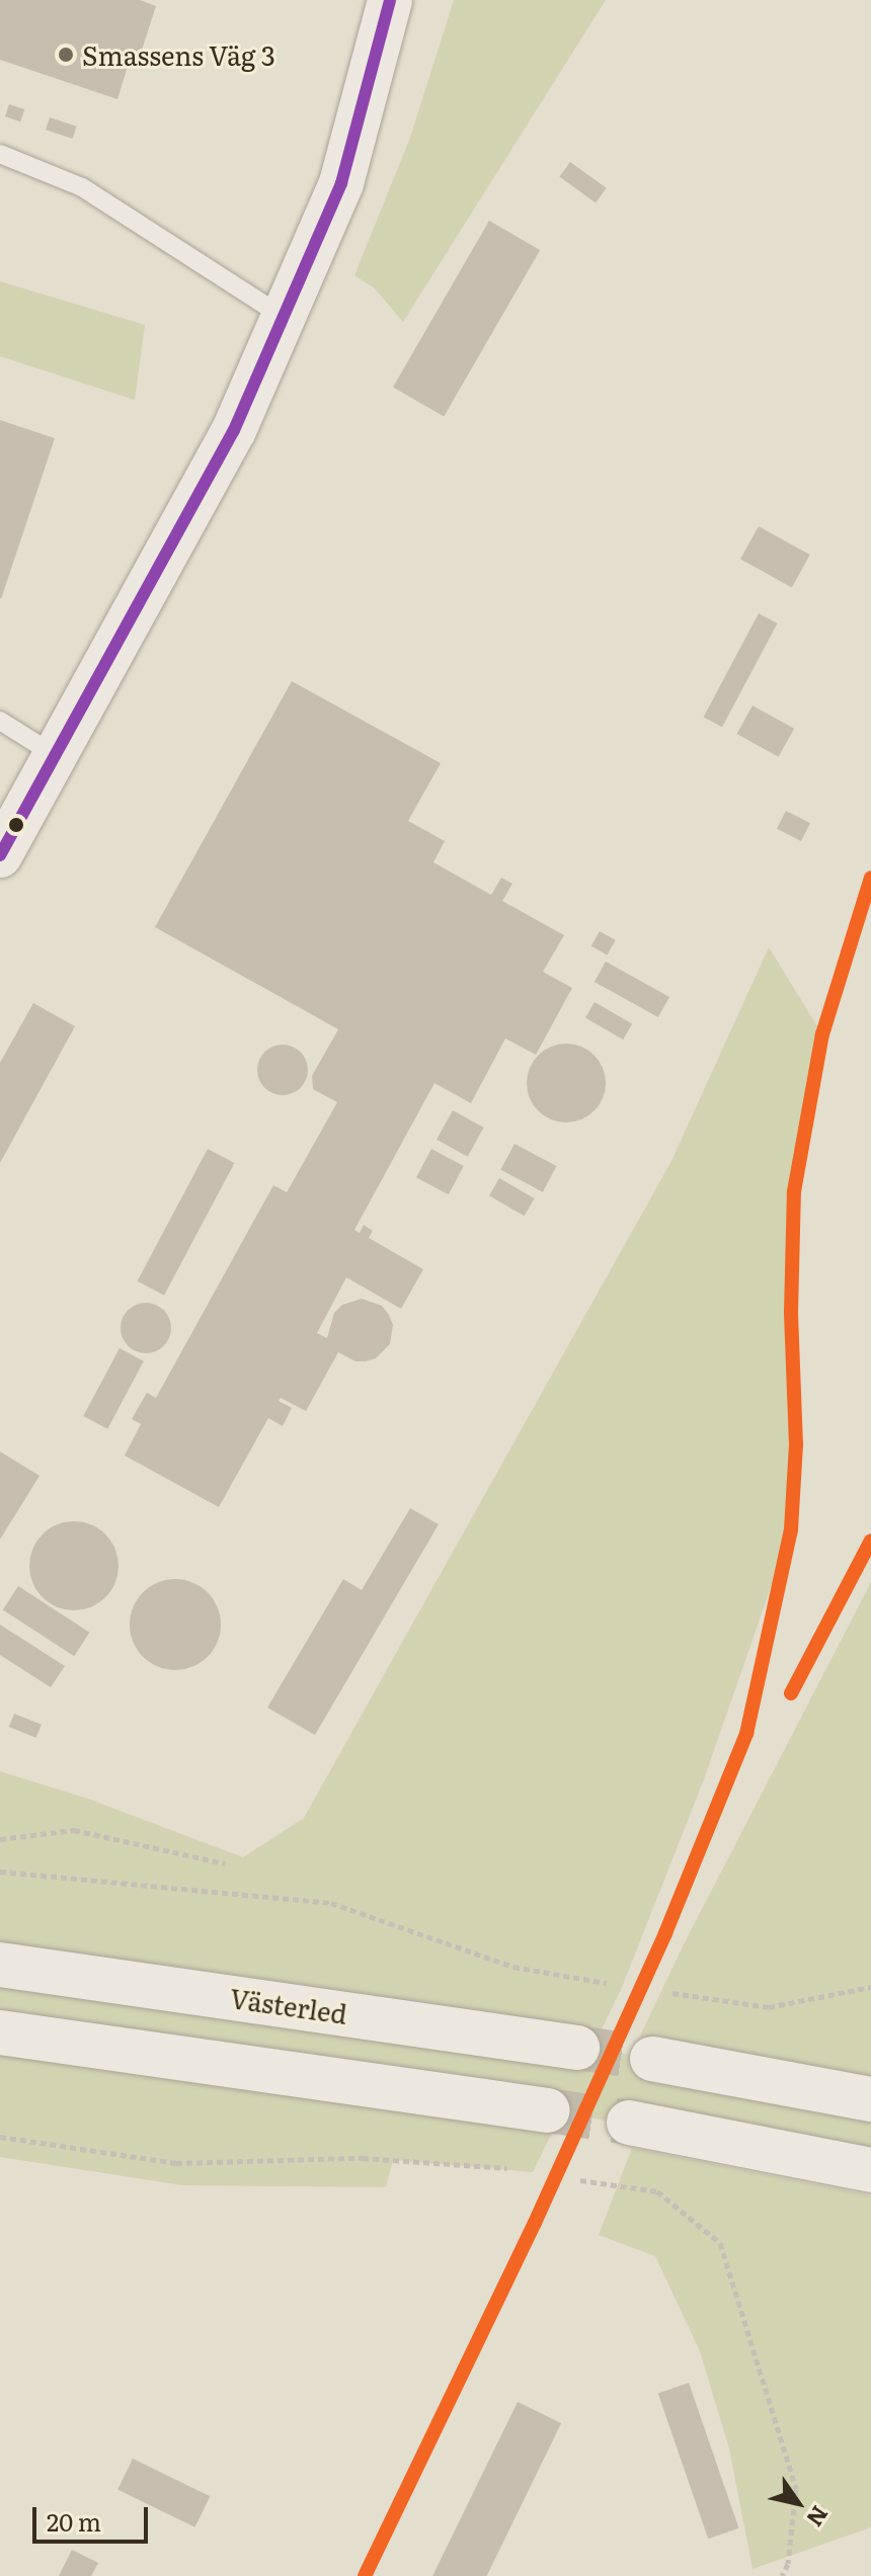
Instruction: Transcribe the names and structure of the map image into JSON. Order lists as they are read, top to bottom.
{
  "streets": {
    "street": ["Västerled"]
  },
  "places": ["Smassens Väg 3"],
  "scale_bar": "20 m",
  "north": "bottom right"
}
